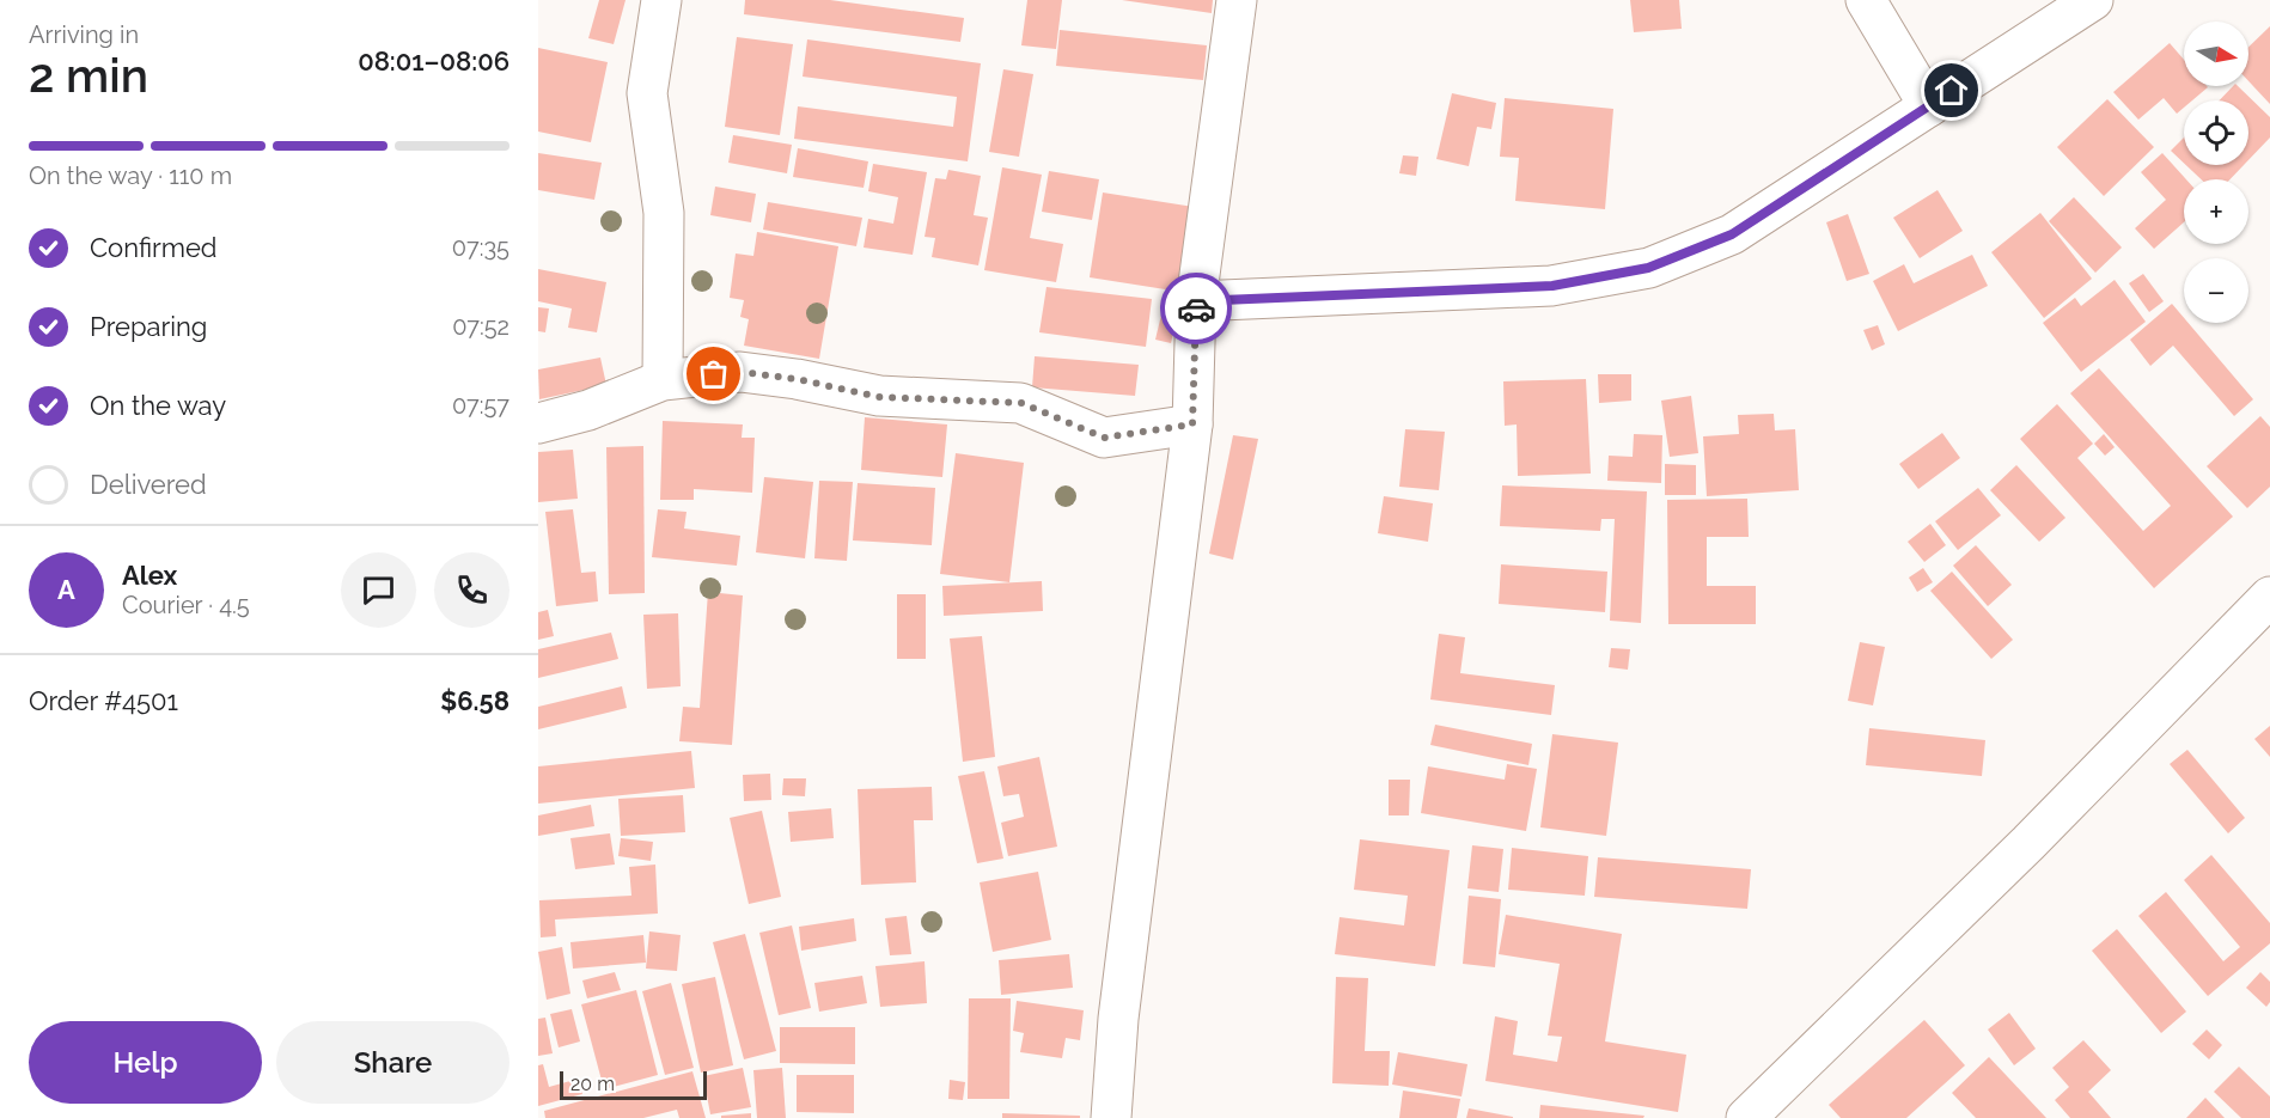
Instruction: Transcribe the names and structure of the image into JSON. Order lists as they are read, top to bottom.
{
  "scale_bar": "20 m",
  "north": "right",
  "page": {
    "heading": ["2 min", "Arriving in", "08:01–08:06"],
    "panel": [
      "Alex",
      "Courier · 4.5",
      "Order #4501",
      "$6.58"
    ],
    "map_buttons": ["+", "−"],
    "bar": "On the way · 110 m",
    "list": [
      ["Confirmed", "07:35"],
      ["Preparing", "07:52"],
      ["On the way", "07:57"],
      "Delivered"
    ],
    "round": "A",
    "buttons": ["Help", "Share"],
    "scale": "20 m"
  }
}
